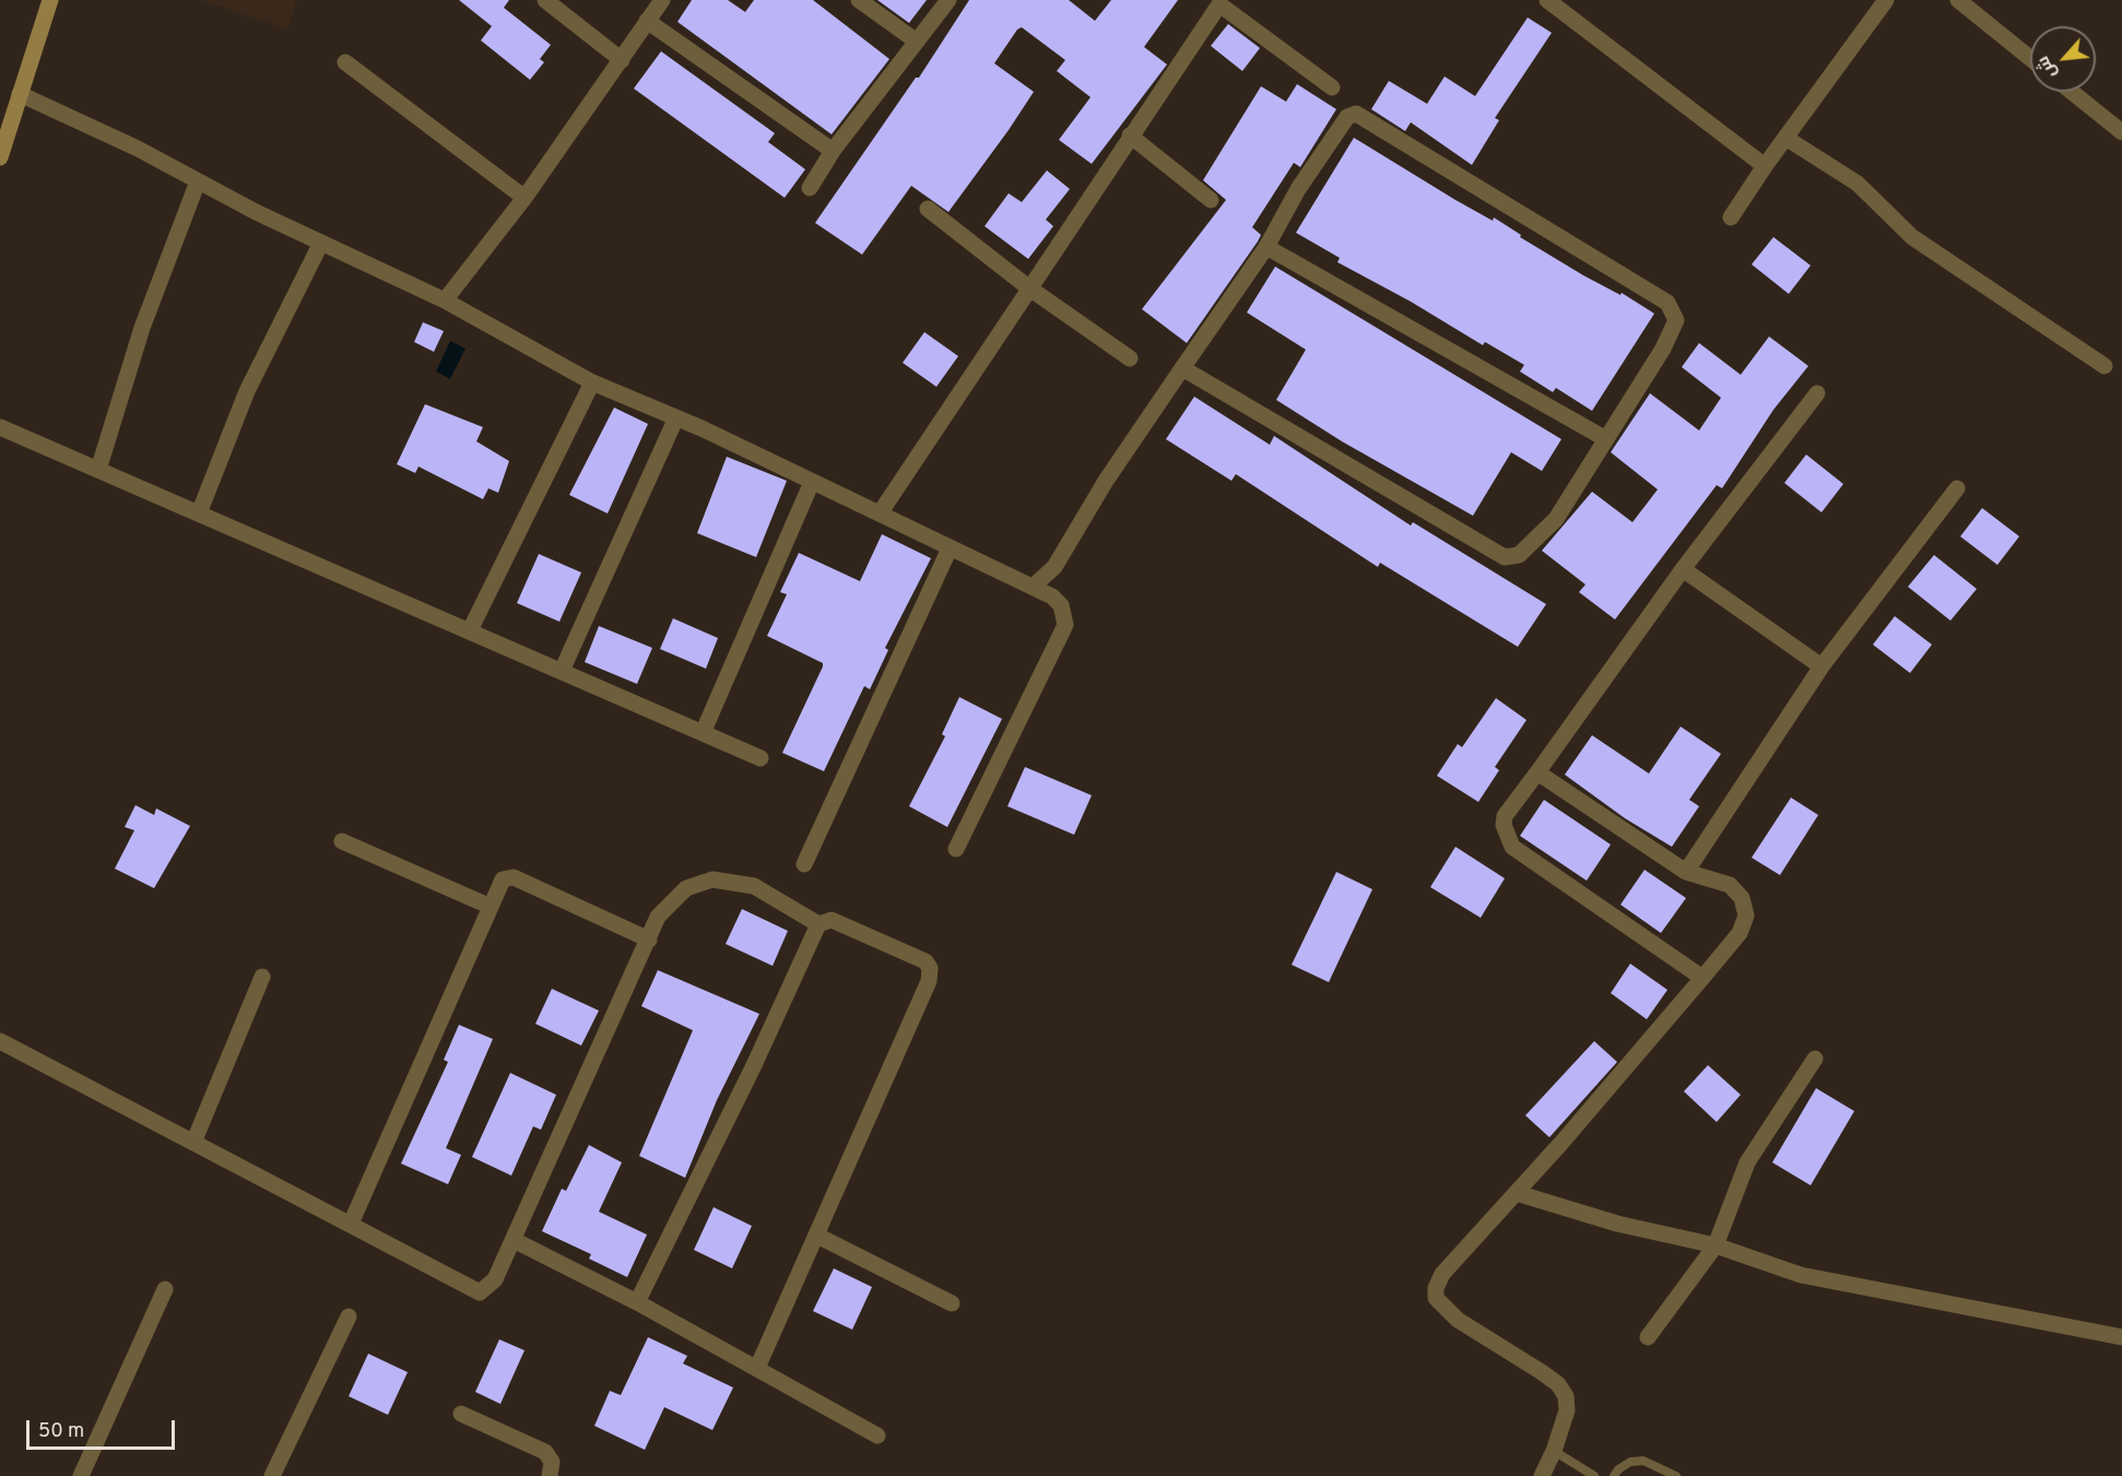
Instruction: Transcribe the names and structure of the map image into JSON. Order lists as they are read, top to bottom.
{
  "scale_bar": "50 m",
  "north": "bottom left"
}
